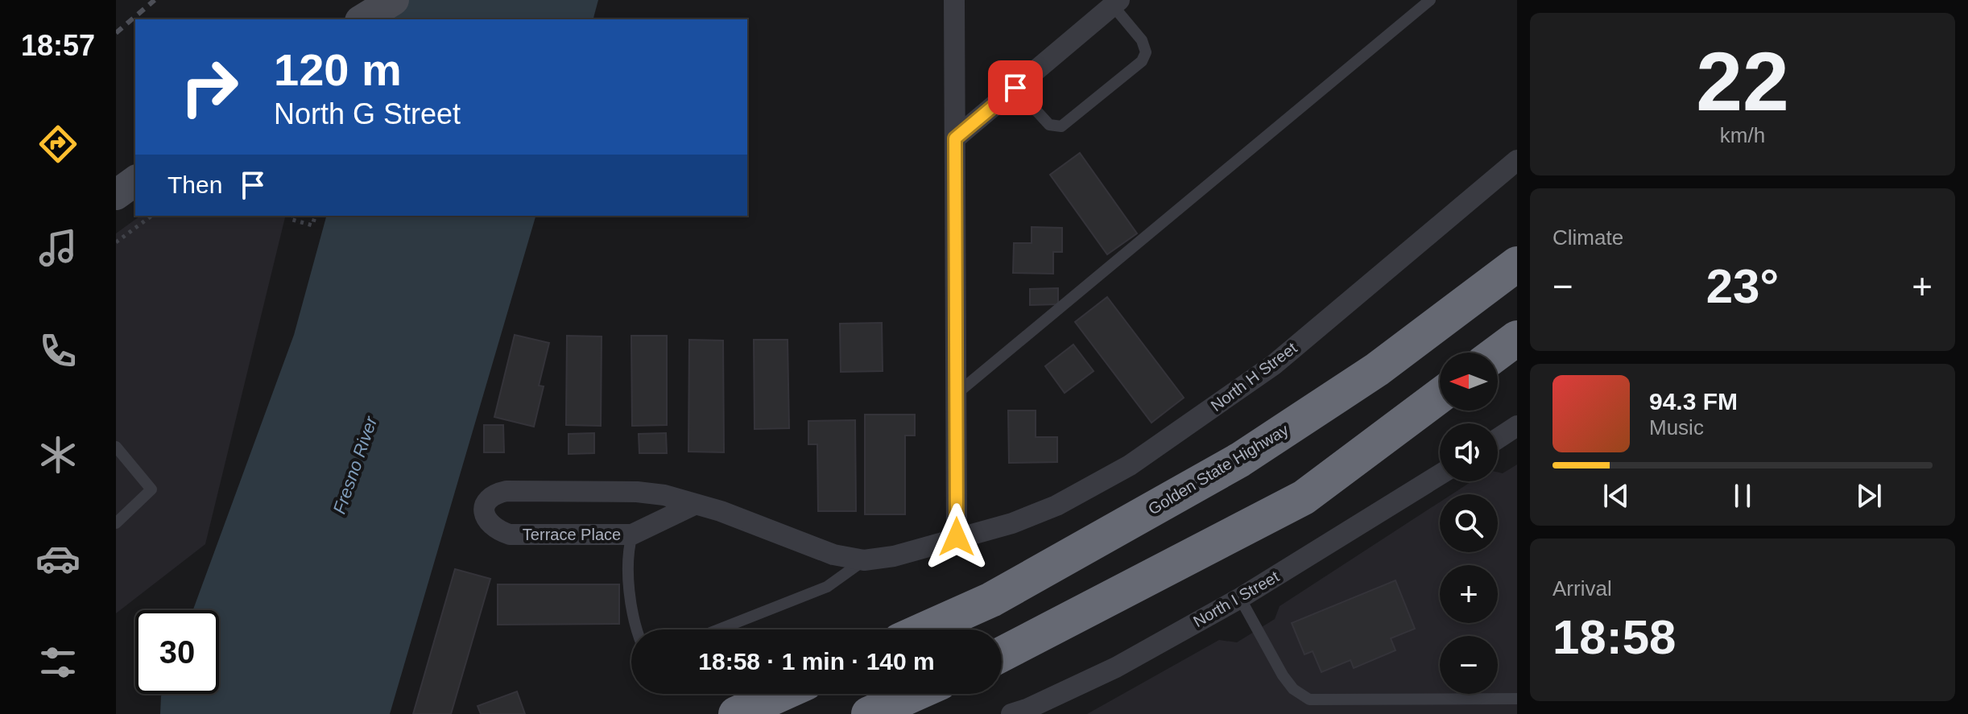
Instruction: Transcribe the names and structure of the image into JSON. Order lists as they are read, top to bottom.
{
  "streets": {
    "highway": ["Golden State Highway"],
    "street": ["North H Street", "Terrace Place", "North I Street"]
  },
  "crossings": [
    ["North H Street", "Terrace Place"]
  ],
  "water": ["Fresno River"],
  "north": "left",
  "page": {
    "tabs": "18:57",
    "tile": [
      ["22", "km/h"],
      "Climate",
      ["Arrival", "18:58"]
    ],
    "turn": ["120 m", "North G Street"],
    "then": "Then",
    "heat": ["−", "23°", "+"],
    "map_buttons": ["+", "−"],
    "song": ["94.3 FM", "Music"],
    "limit": "30",
    "trip": "18:58 · 1 min · 140 m"
  }
}
